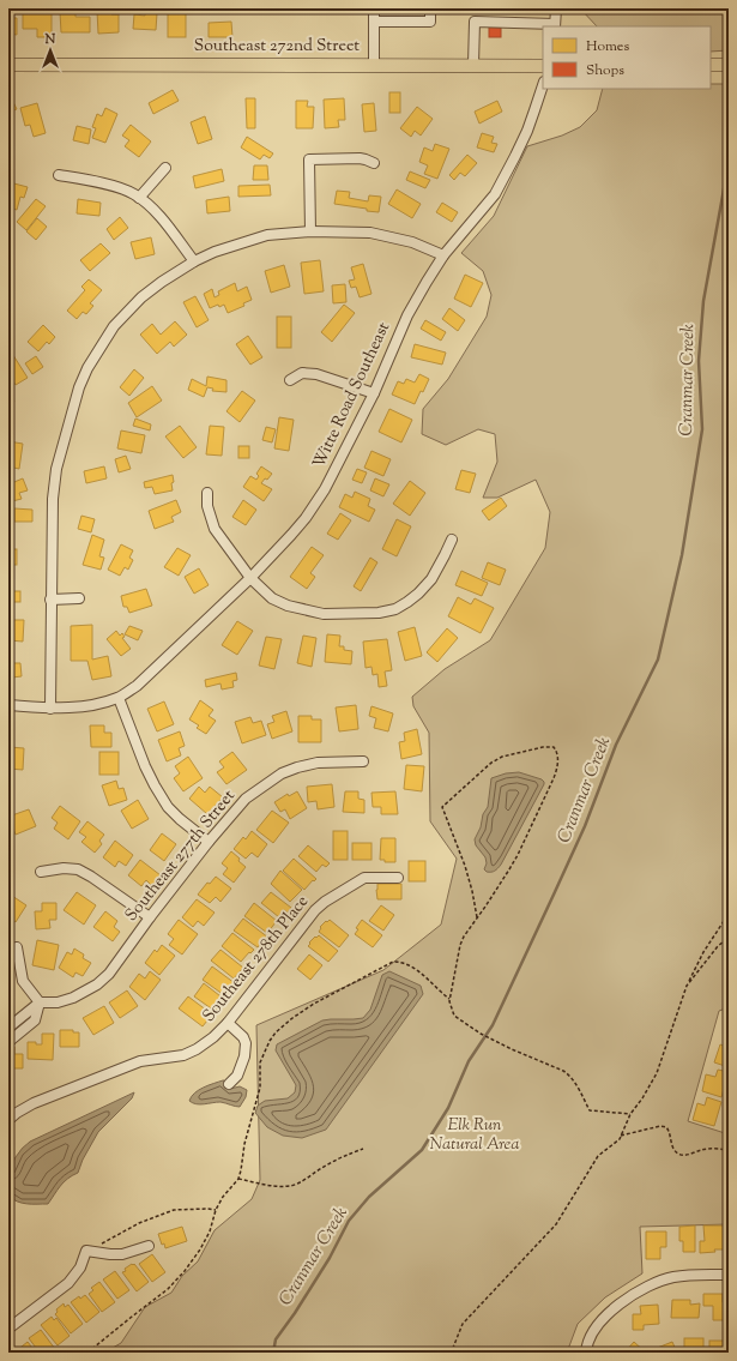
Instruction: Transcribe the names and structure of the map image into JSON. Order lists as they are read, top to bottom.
{
  "streets": {
    "main road": ["Southeast 272nd Street"],
    "street": ["Witte Road Southeast", "Southeast 277th Street", "Southeast 278th Place"]
  },
  "water": ["Cranmar Creek"],
  "parks": ["Elk Run Natural Area"],
  "legend": ["Homes", "Shops"],
  "north": "top"
}
